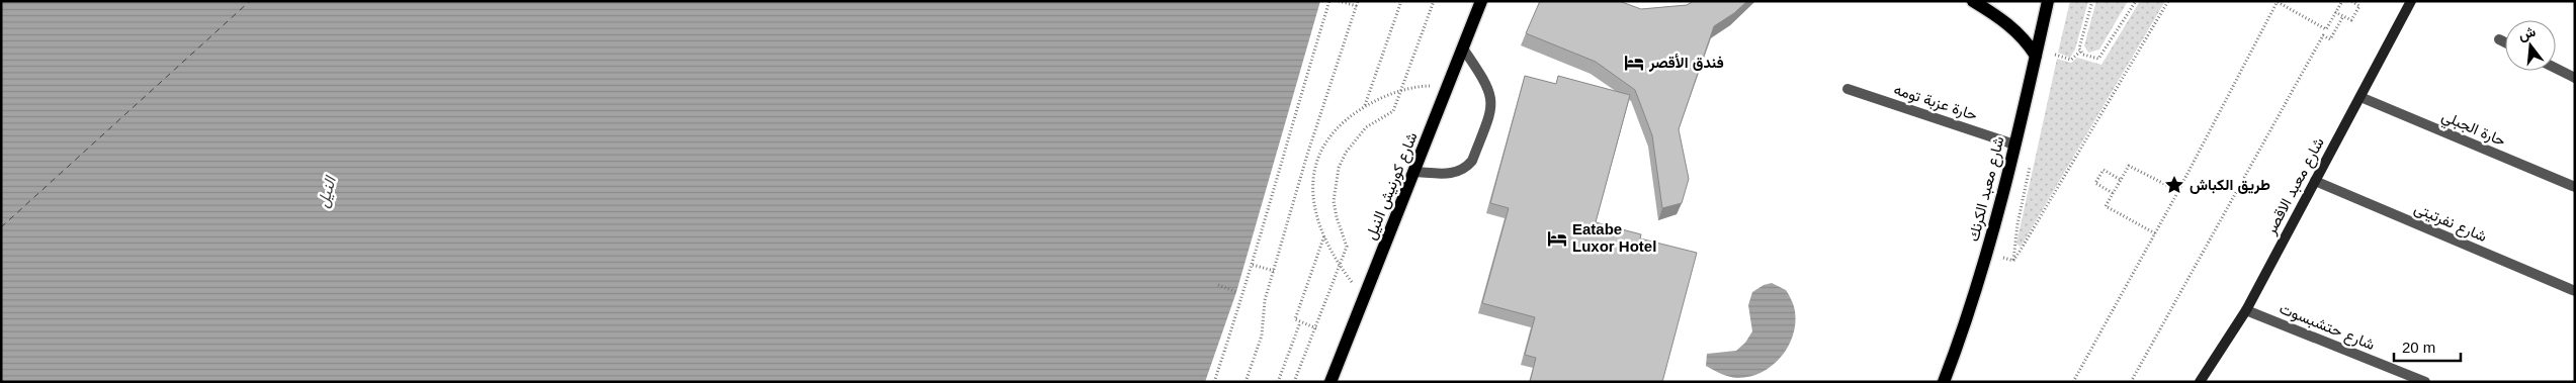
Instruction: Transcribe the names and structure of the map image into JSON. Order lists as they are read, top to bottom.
{
  "streets": {
    "main road": ["شارع كورنيش النيل", "شارع معبد الاقصر", "شارع معبد الكرنك"],
    "street": [
      "حارة عزبة تومه",
      "حارة الجبلي",
      "شارع نفرتيتى",
      "شارع حتشبسوت"
    ]
  },
  "crossings": [
    ["حارة عزبة تومه", "شارع معبد الكرنك"],
    ["حارة الجبلي", "شارع معبد الاقصر"],
    ["شارع معبد الاقصر", "شارع نفرتيتى"],
    ["شارع معبد الاقصر", "شارع حتشبسوت"]
  ],
  "water": ["النيل"],
  "places": {
    "hotel": ["فندق الأقصر", "Eatabe Luxor Hotel"],
    "place": ["طريق الكباش"]
  },
  "scale_bar": "20 m",
  "north": "top"
}
